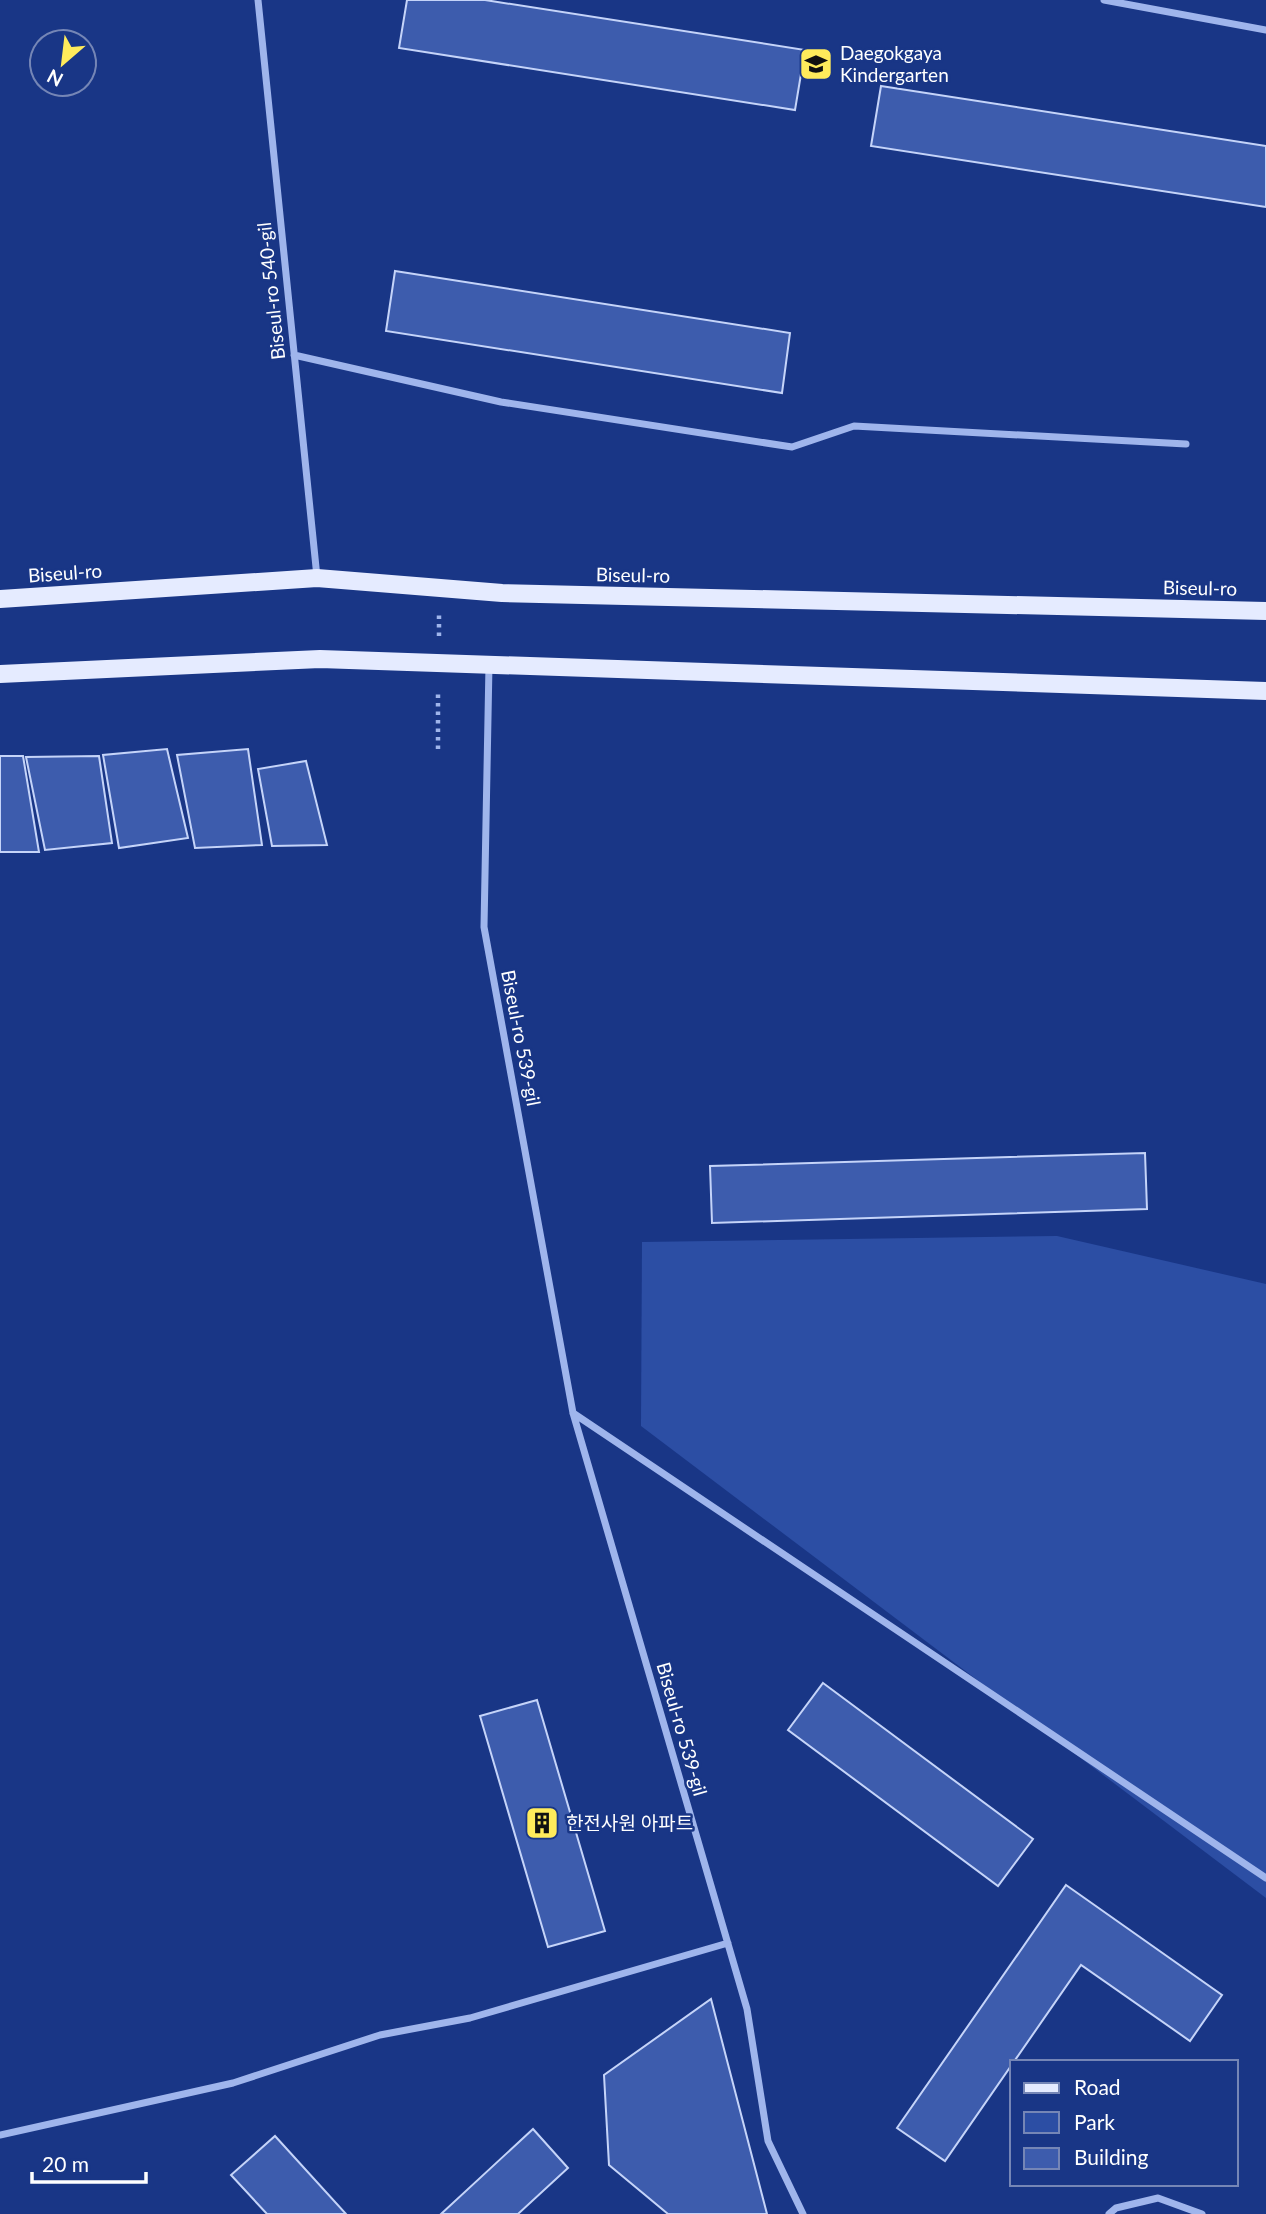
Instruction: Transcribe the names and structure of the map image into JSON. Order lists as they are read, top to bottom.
{
  "streets": {
    "main road": ["Biseul-ro"],
    "street": ["Biseul-ro 540-gil", "Biseul-ro 539-gil"]
  },
  "crossings": [
    ["Biseul-ro 540-gil", "Biseul-ro"]
  ],
  "places": {
    "school or university": ["Daegokgaya Kindergarten"],
    "building": ["한전사원 아파트"]
  },
  "legend": ["Road", "Park", "Building"],
  "scale_bar": "20 m",
  "north": "bottom left"
}
